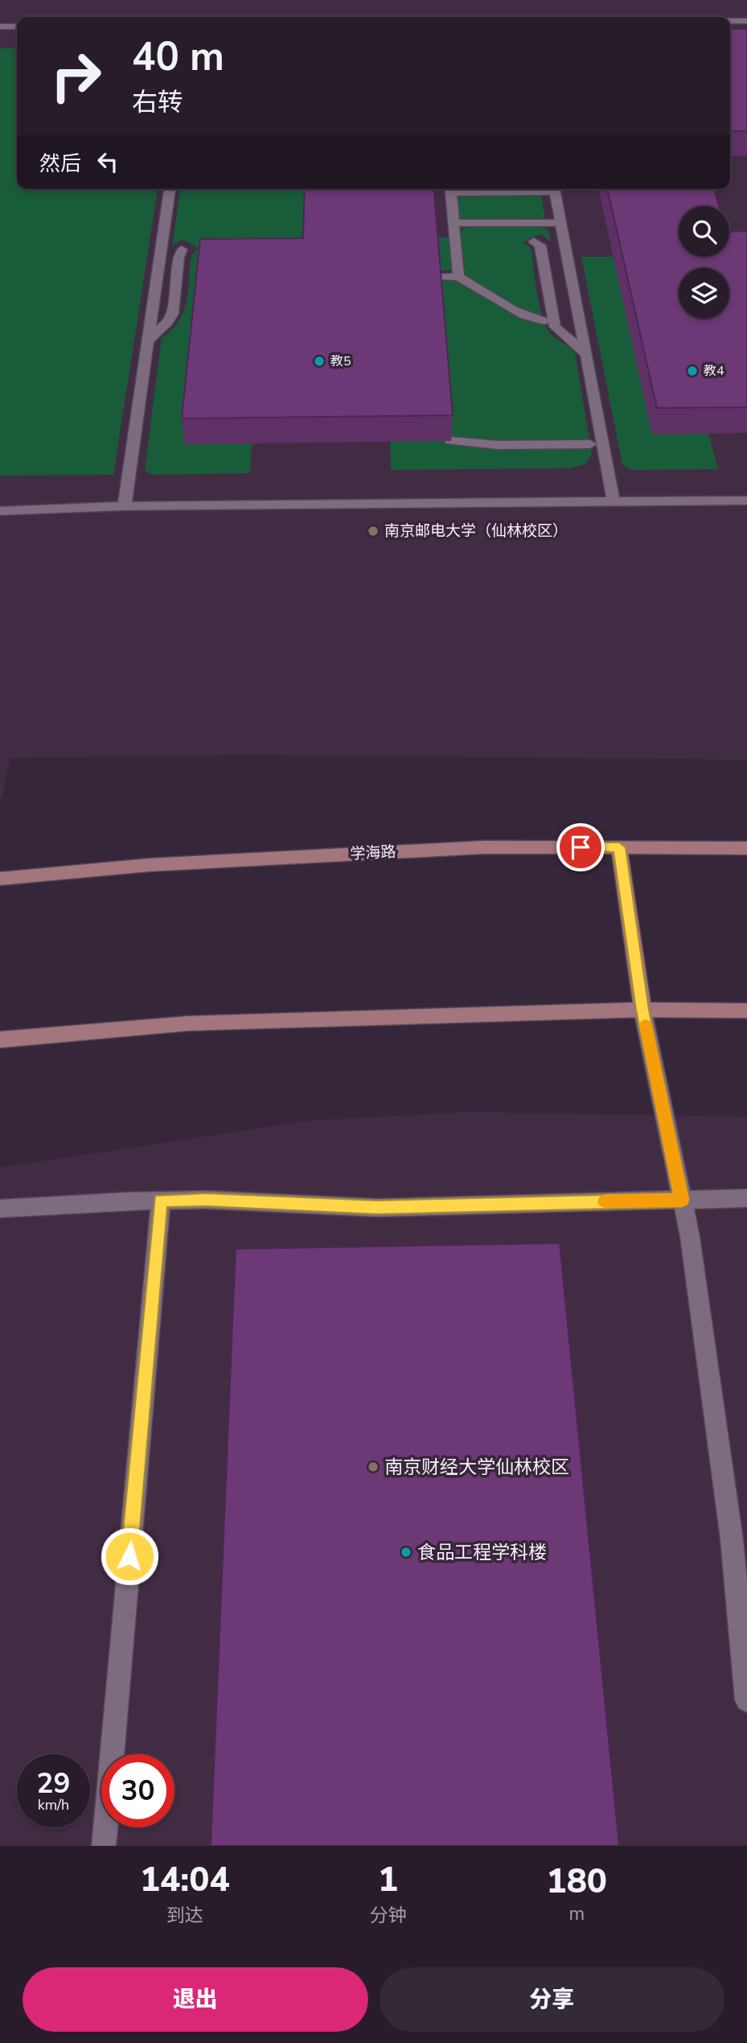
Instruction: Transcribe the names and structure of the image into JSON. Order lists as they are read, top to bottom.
{
  "streets": {
    "main road": ["学海路"]
  },
  "places": [
    "教5",
    "教4",
    "南京邮电大学（仙林校区）",
    "南京财经大学仙林校区",
    "食品工程学科楼"
  ],
  "page": {
    "turn": ["40 m", "右转"],
    "then": "然后",
    "speed": "29 km/h",
    "limit": "30",
    "eta": [
      "14:04",
      "到达",
      "1",
      "分钟",
      "180",
      "m"
    ],
    "buttons": ["退出", "分享"]
  }
}
